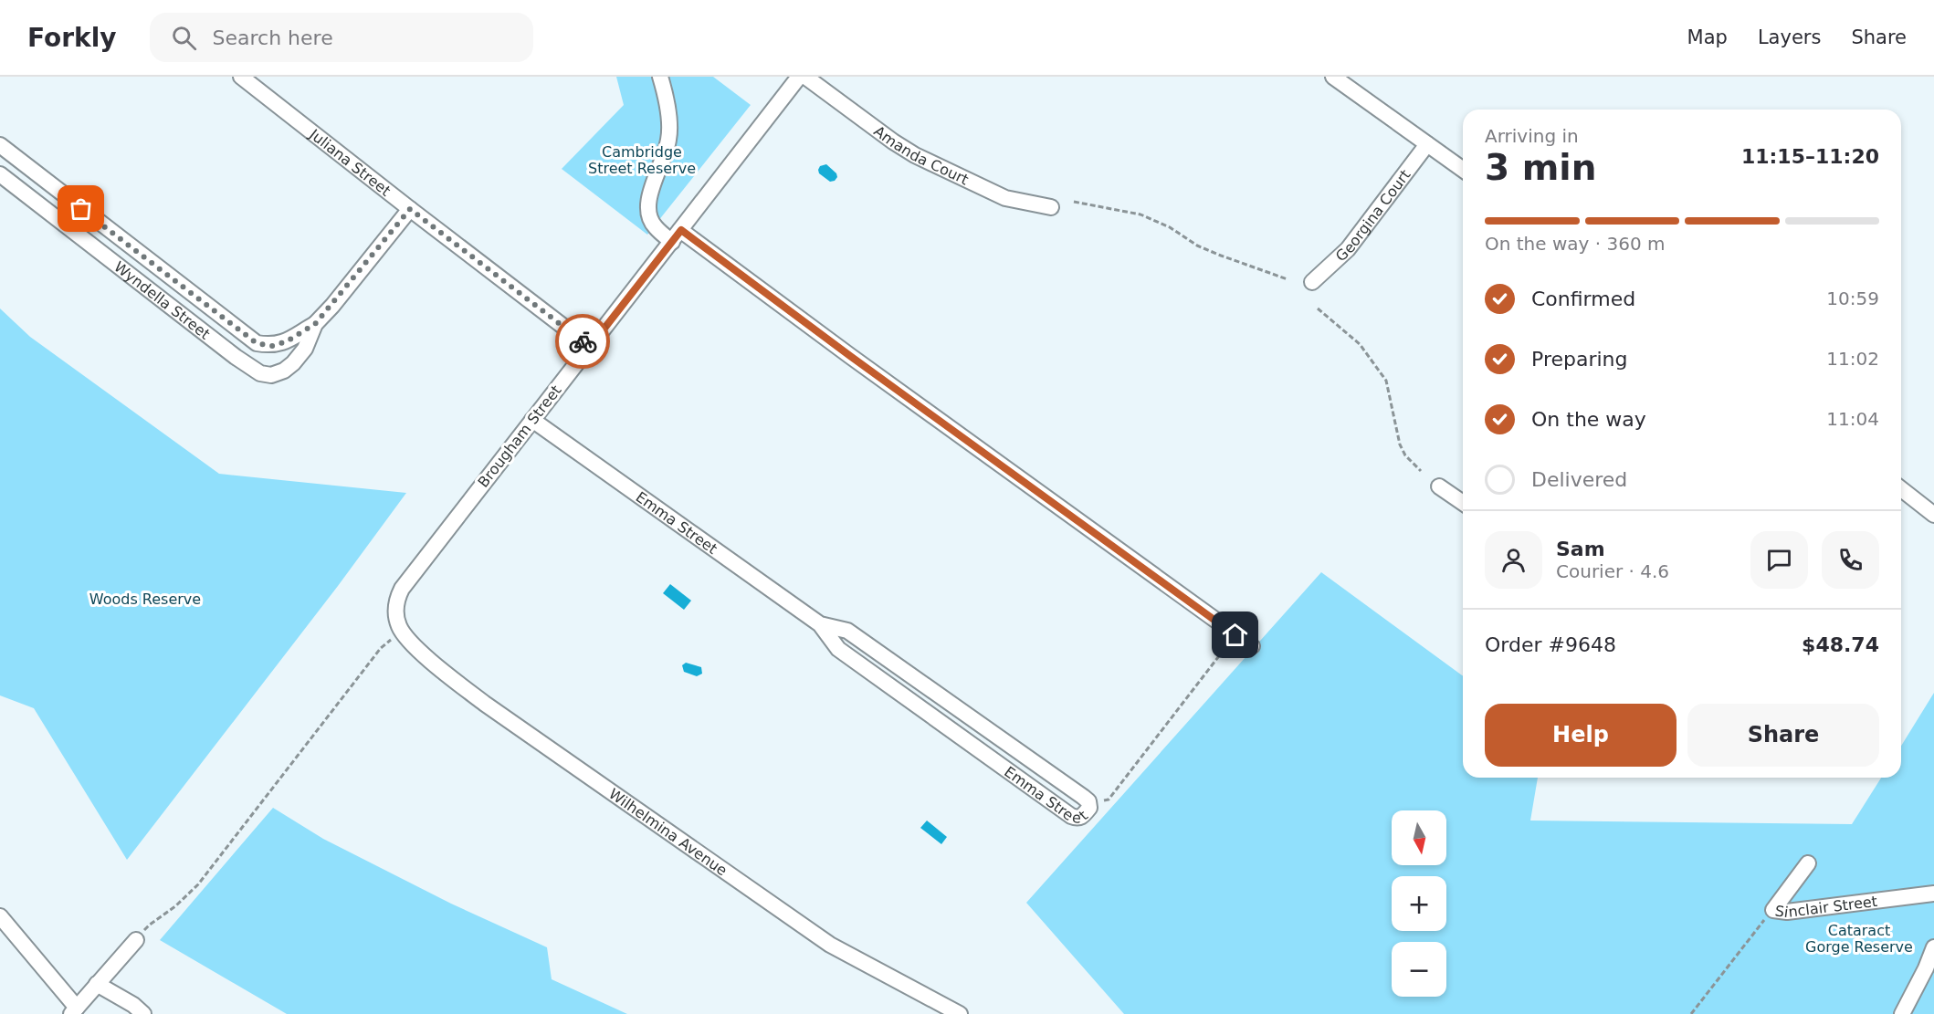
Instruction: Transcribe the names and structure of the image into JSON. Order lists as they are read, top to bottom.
{
  "streets": {
    "street": [
      "Amanda Court",
      "Juliana Street",
      "Georgina Court",
      "Wyndella Street",
      "Brougham Street",
      "Emma Street",
      "Wilhelmina Avenue",
      "Sinclair Street"
    ]
  },
  "crossings": [
    ["Juliana Street", "Wyndella Street"],
    ["Juliana Street", "Brougham Street"],
    ["Brougham Street", "Emma Street"],
    ["Brougham Street", "Wilhelmina Avenue"]
  ],
  "parks": ["Cambridge Street Reserve", "Woods Reserve", "Cataract Gorge Reserve"],
  "north": "bottom",
  "page": {
    "header": "Forkly",
    "search": "Search here",
    "nav": ["Map", "Layers", "Share"],
    "heading": ["3 min", "Arriving in", "11:15–11:20"],
    "panel": [
      "Sam",
      "Courier · 4.6",
      "Order #9648",
      "$48.74"
    ],
    "bar": "On the way · 360 m",
    "list": [
      ["Confirmed", "10:59"],
      ["Preparing", "11:02"],
      ["On the way", "11:04"],
      "Delivered"
    ],
    "buttons": ["Help", "Share"],
    "map_buttons": ["+", "−"]
  }
}
